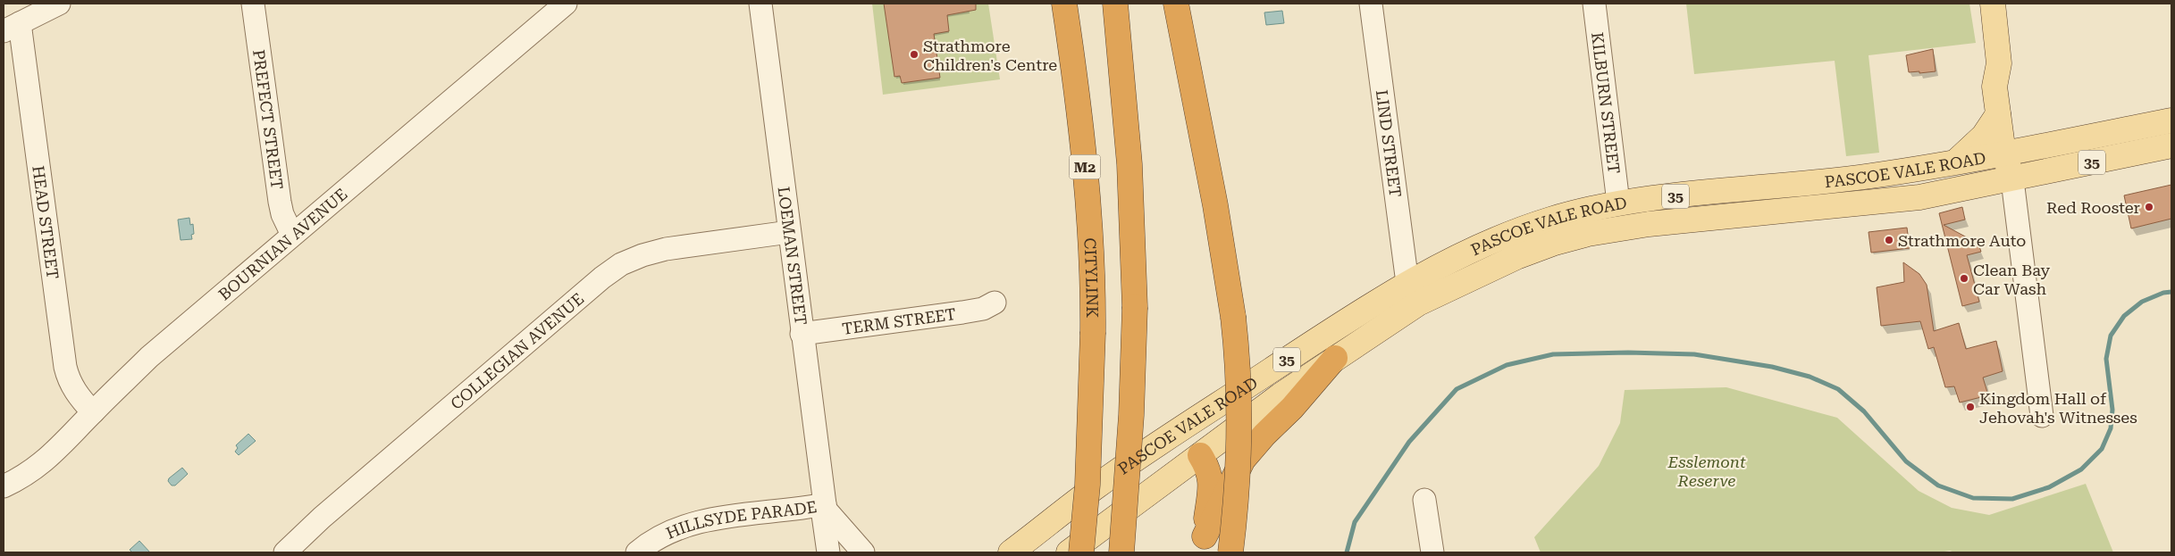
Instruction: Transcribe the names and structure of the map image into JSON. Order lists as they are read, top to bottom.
{
  "streets": {
    "highway": ["M2", "CITYLINK"],
    "main road": ["35", "PASCOE VALE ROAD"],
    "street": [
      "KILBURN STREET",
      "PREFECT STREET",
      "LIND STREET",
      "HEAD STREET",
      "BOURNIAN AVENUE",
      "LOEMAN STREET",
      "TERM STREET",
      "COLLEGIAN AVENUE",
      "HILLSYDE PARADE"
    ]
  },
  "crossings": [
    ["KILBURN STREET", "PASCOE VALE ROAD"],
    ["PREFECT STREET", "BOURNIAN AVENUE"],
    ["LIND STREET", "PASCOE VALE ROAD"],
    ["HEAD STREET", "BOURNIAN AVENUE"],
    ["LOEMAN STREET", "TERM STREET"],
    ["LOEMAN STREET", "COLLEGIAN AVENUE"],
    ["LOEMAN STREET", "HILLSYDE PARADE"]
  ],
  "parks": ["Esslemont Reserve"],
  "places": [
    "Strathmore Children's Centre",
    "Red Rooster",
    "Strathmore Auto",
    "Clean Bay Car Wash",
    "Kingdom Hall of Jehovah's Witnesses"
  ]
}
